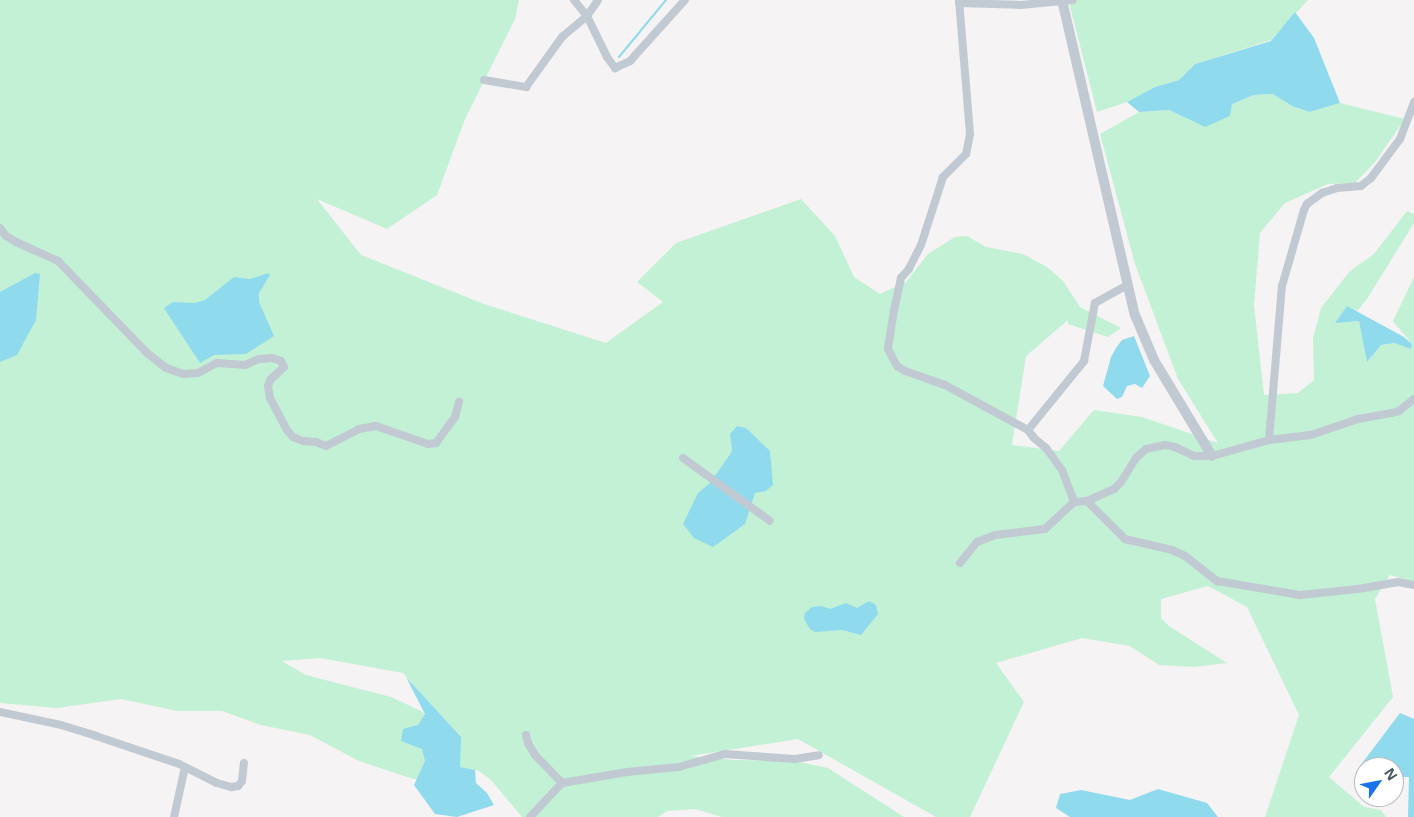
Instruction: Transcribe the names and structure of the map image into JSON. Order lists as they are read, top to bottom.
{
  "north": "top right"
}
